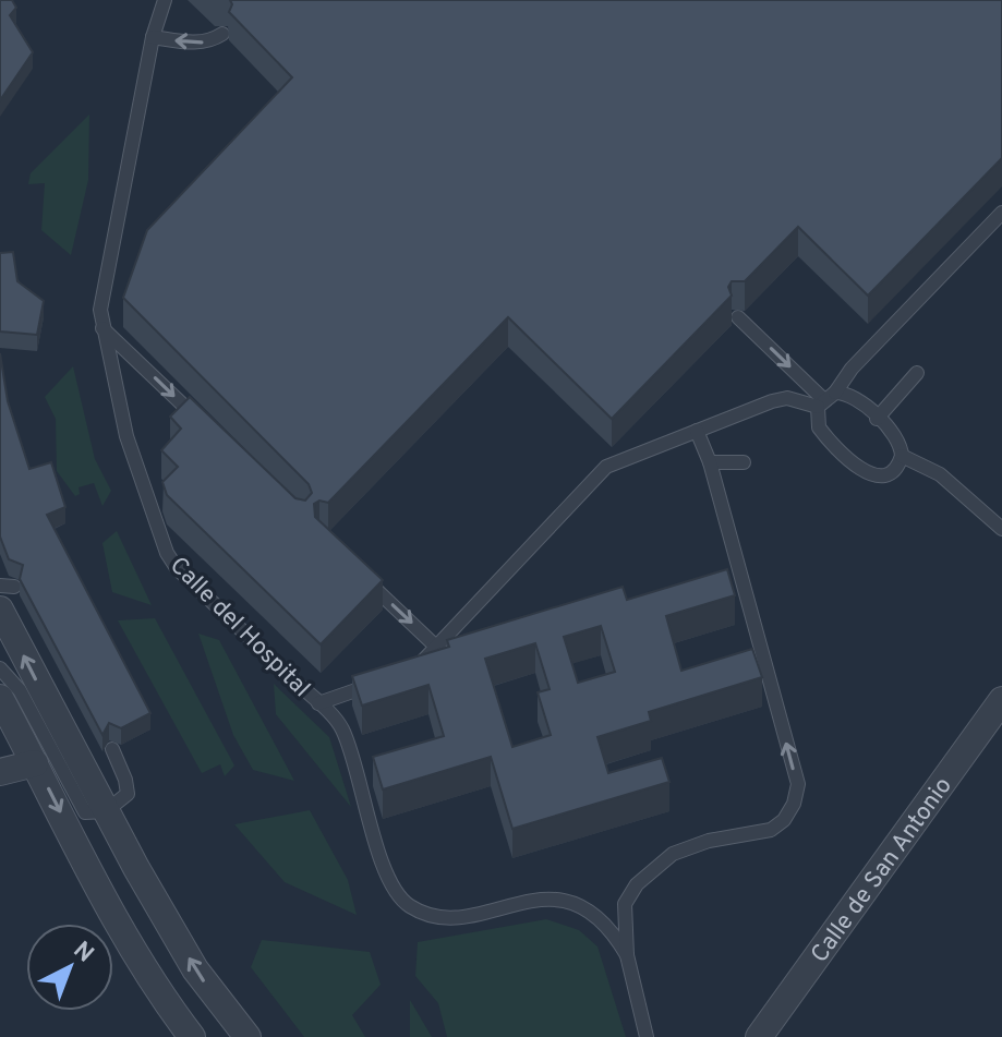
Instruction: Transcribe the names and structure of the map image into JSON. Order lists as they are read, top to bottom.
{
  "streets": {
    "street": ["Calle de San Antonio"],
    "lane": ["Calle del Hospital"]
  },
  "north": "top right"
}
